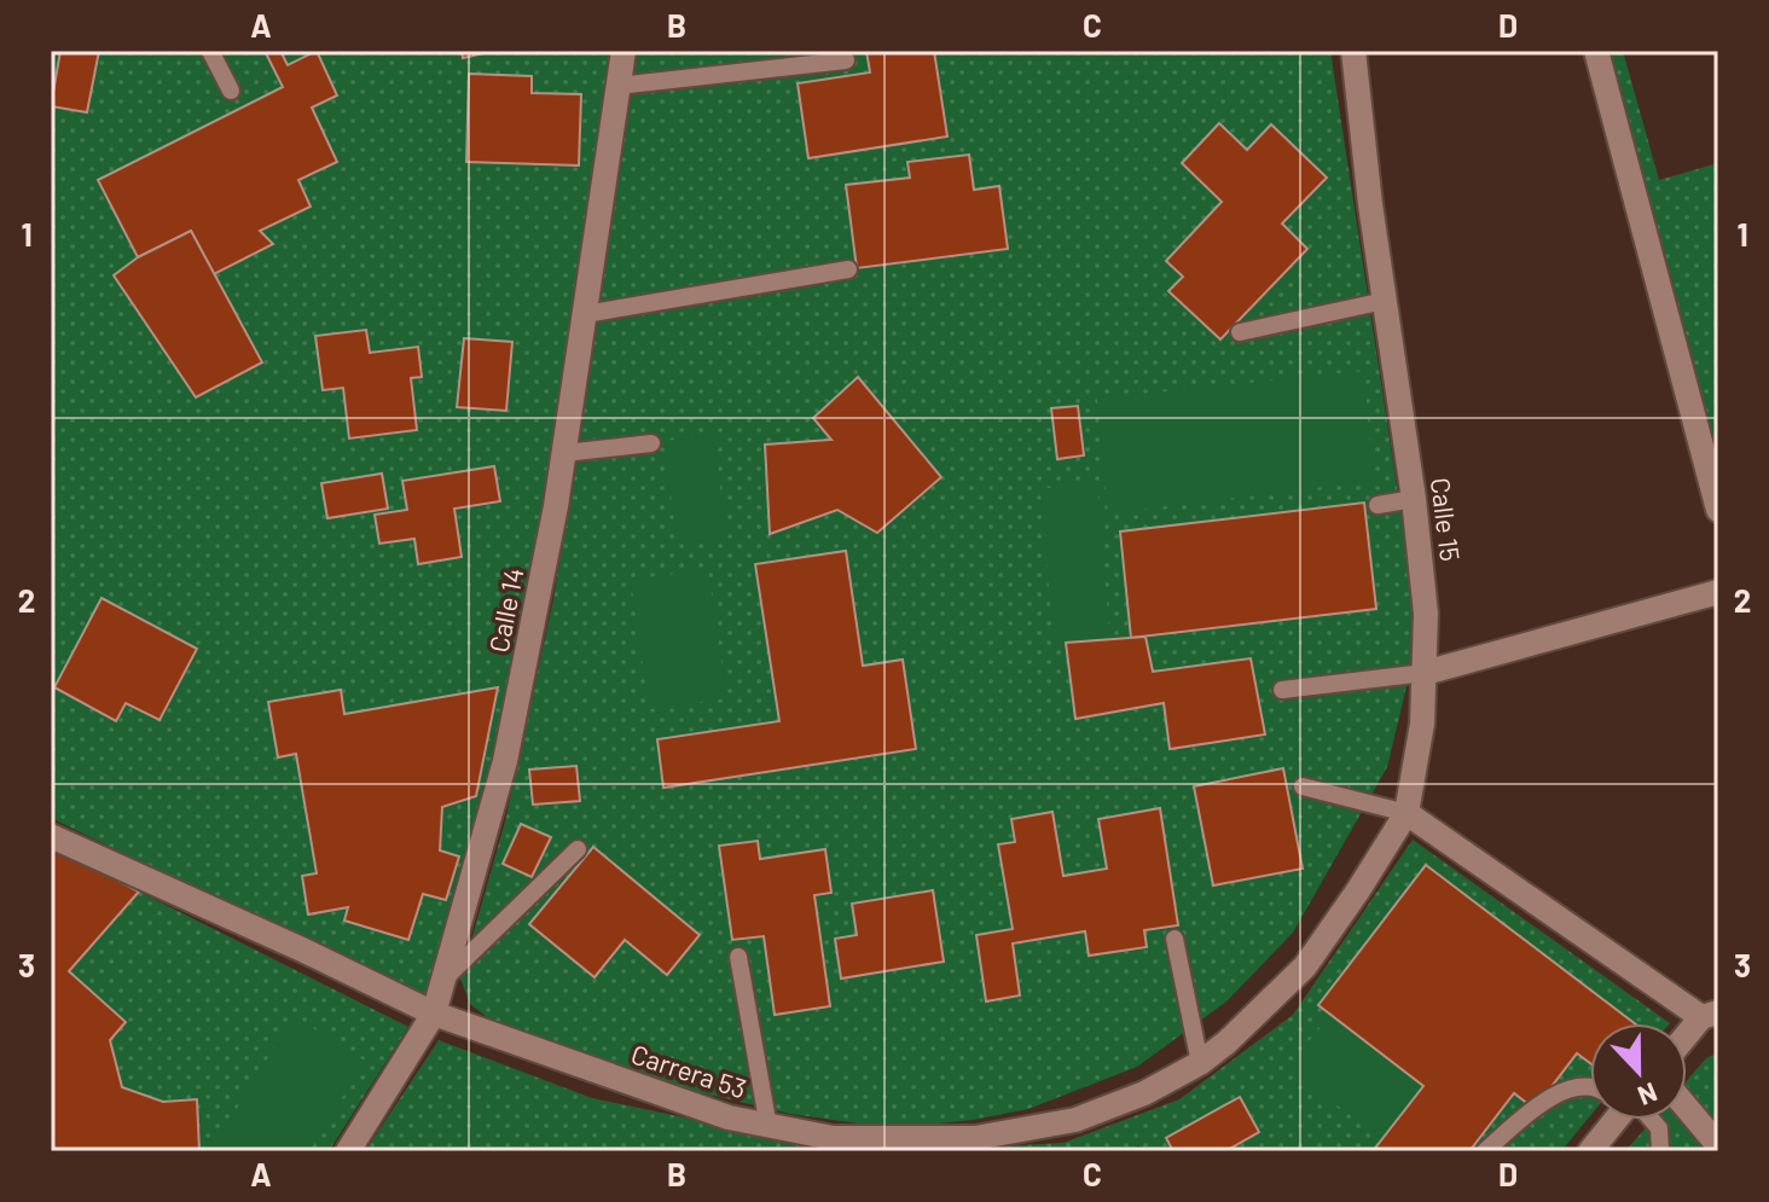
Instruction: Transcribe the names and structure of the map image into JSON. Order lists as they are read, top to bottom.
{
  "streets": {
    "street": ["Calle 15", "Calle 14", "Carrera 53"]
  },
  "crossings": [
    ["Calle 15", "Carrera 53"],
    ["Calle 14", "Carrera 53"]
  ],
  "north": "bottom",
  "grid": {
    "columns": [
      "A",
      "B",
      "C",
      "D"
    ],
    "rows": ["1", "2", "3"]
  }
}
